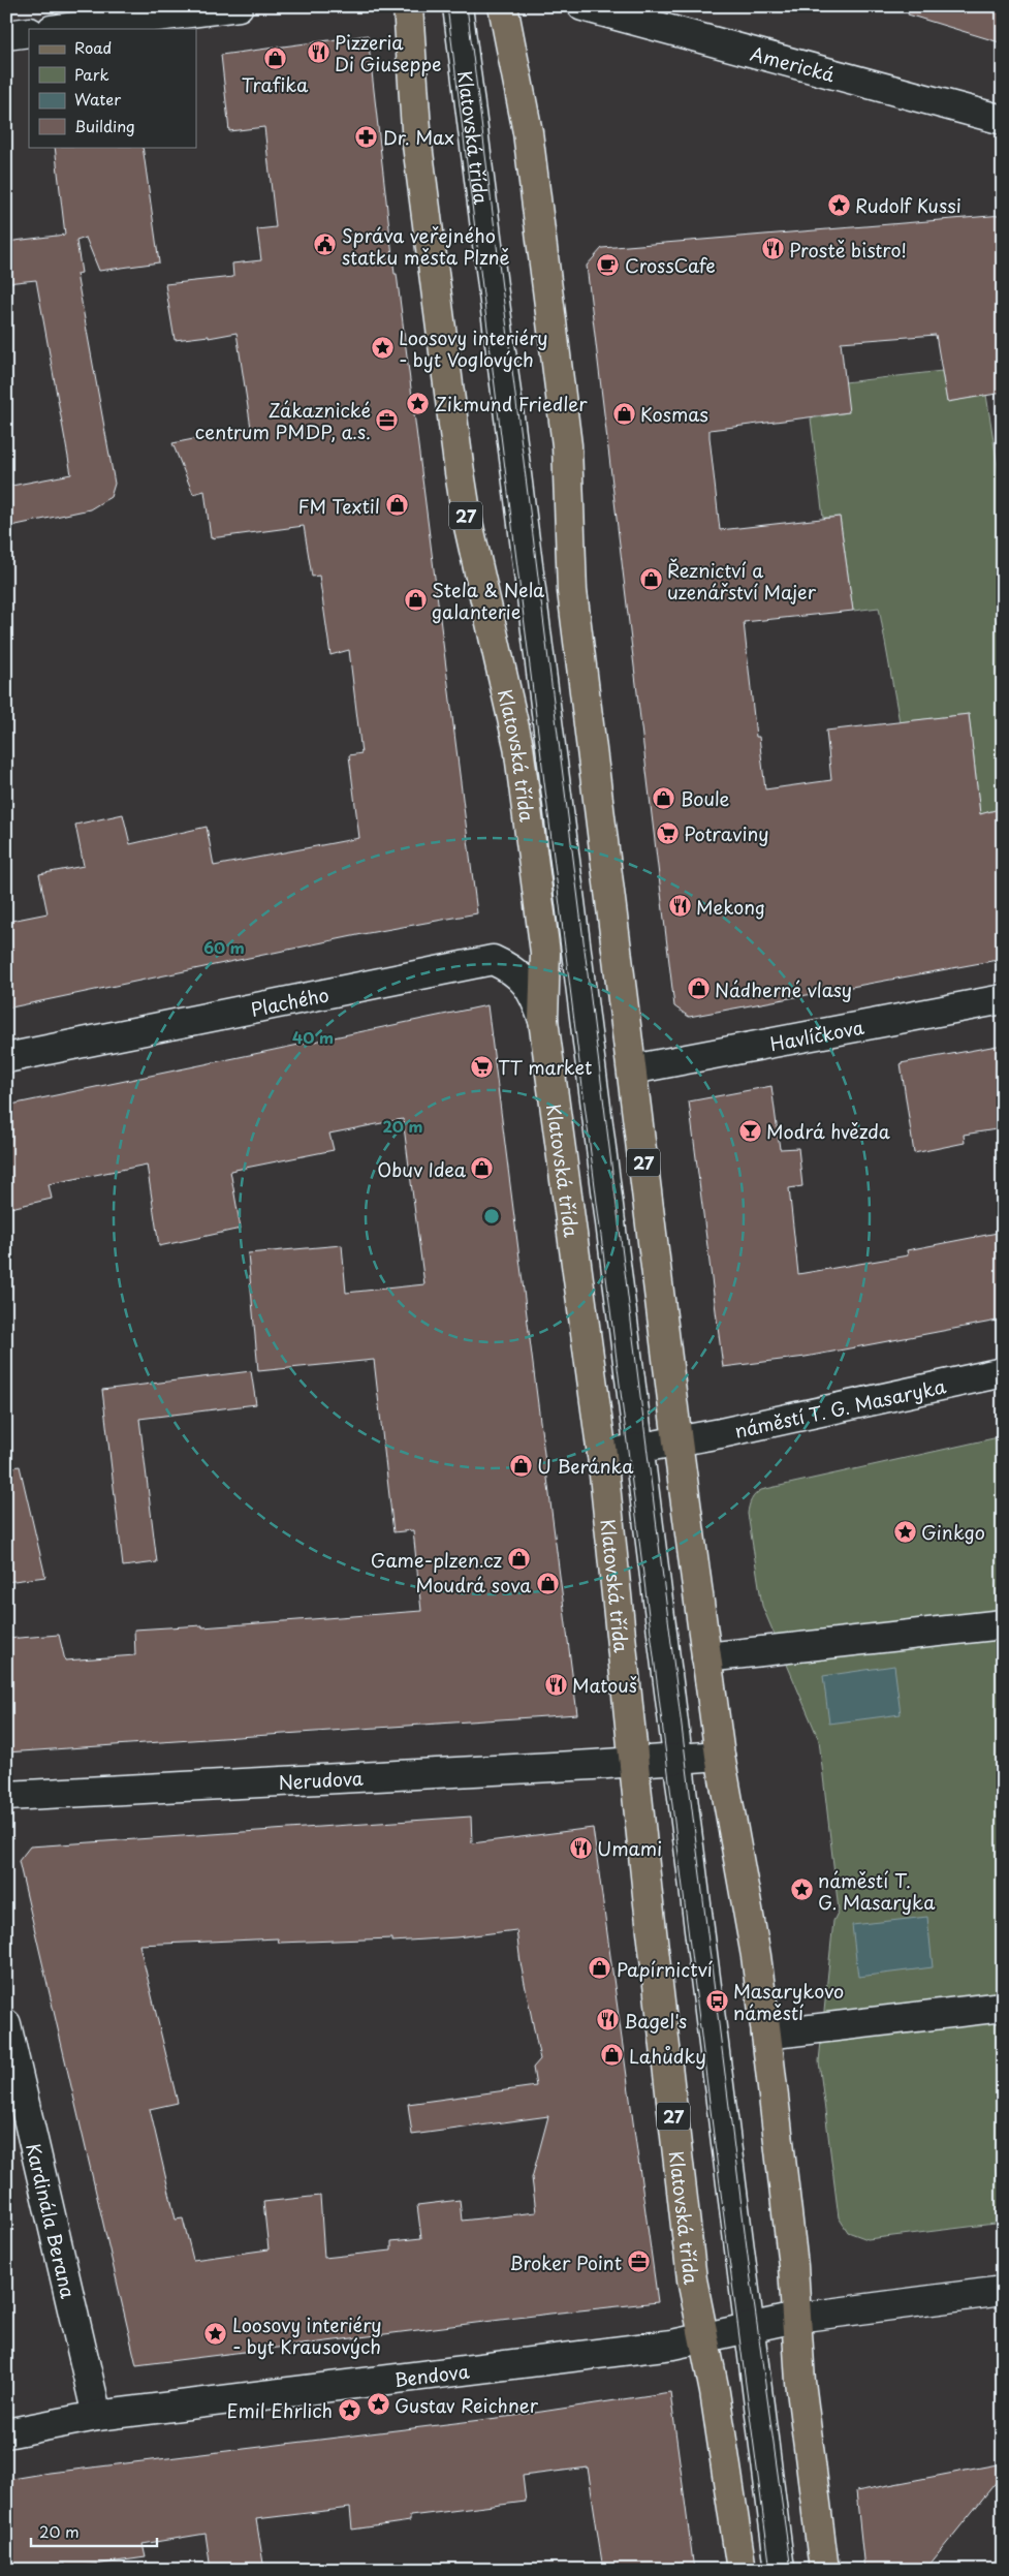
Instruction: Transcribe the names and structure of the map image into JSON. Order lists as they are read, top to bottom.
{
  "streets": {
    "main road": ["Klatovská třída", "27"],
    "street": [
      "Americká",
      "Plachého",
      "Havlíčkova",
      "náměstí T. G. Masaryka",
      "Nerudova",
      "Kardinála Berana",
      "Bendova"
    ]
  },
  "crossings": [
    ["Klatovská třída", "Plachého"],
    ["Klatovská třída", "náměstí T. G. Masaryka"],
    ["Klatovská třída", "Nerudova"],
    ["Klatovská třída", "Bendova"],
    ["27", "Havlíčkova"],
    ["27", "náměstí T. G. Masaryka"],
    ["27", "Nerudova"],
    ["Kardinála Berana", "Bendova"]
  ],
  "places": {
    "restaurant": [
      "Pizzeria Di Giuseppe",
      "Prostě bistro!",
      "Mekong",
      "Matouš",
      "Umami",
      "Bagel's"
    ],
    "shop": [
      "Trafika",
      "Kosmas",
      "FM Textil",
      "Řeznictví a uzenářství Majer",
      "Stela & Nela galanterie",
      "Boule",
      "Nádherné vlasy",
      "Obuv Idea",
      "U Beránka",
      "Game-plzen.cz",
      "Moudrá sova",
      "Papírnictví",
      "Lahůdky"
    ],
    "pharmacy": ["Dr. Max"],
    "place": [
      "Rudolf Kussi",
      "Loosovy interiéry - byt Voglových",
      "Zikmund Friedler",
      "Ginkgo",
      "náměstí T. G. Masaryka",
      "Loosovy interiéry - byt Krausových",
      "Gustav Reichner",
      "Emil Ehrlich"
    ],
    "public building": ["Správa veřejného statku města Plzně"],
    "cafe": ["CrossCafe"],
    "office": ["Zákaznické centrum PMDP, a.s.", "Broker Point"],
    "supermarket": ["Potraviny", "TT market"],
    "bar": ["Modrá hvězda"],
    "bus stop": ["Masarykovo náměstí"]
  },
  "legend": [
    "Road",
    "Park",
    "Water",
    "Building"
  ],
  "scale_bar": "20 m",
  "rings": ["60 m", "40 m", "20 m"]
}
